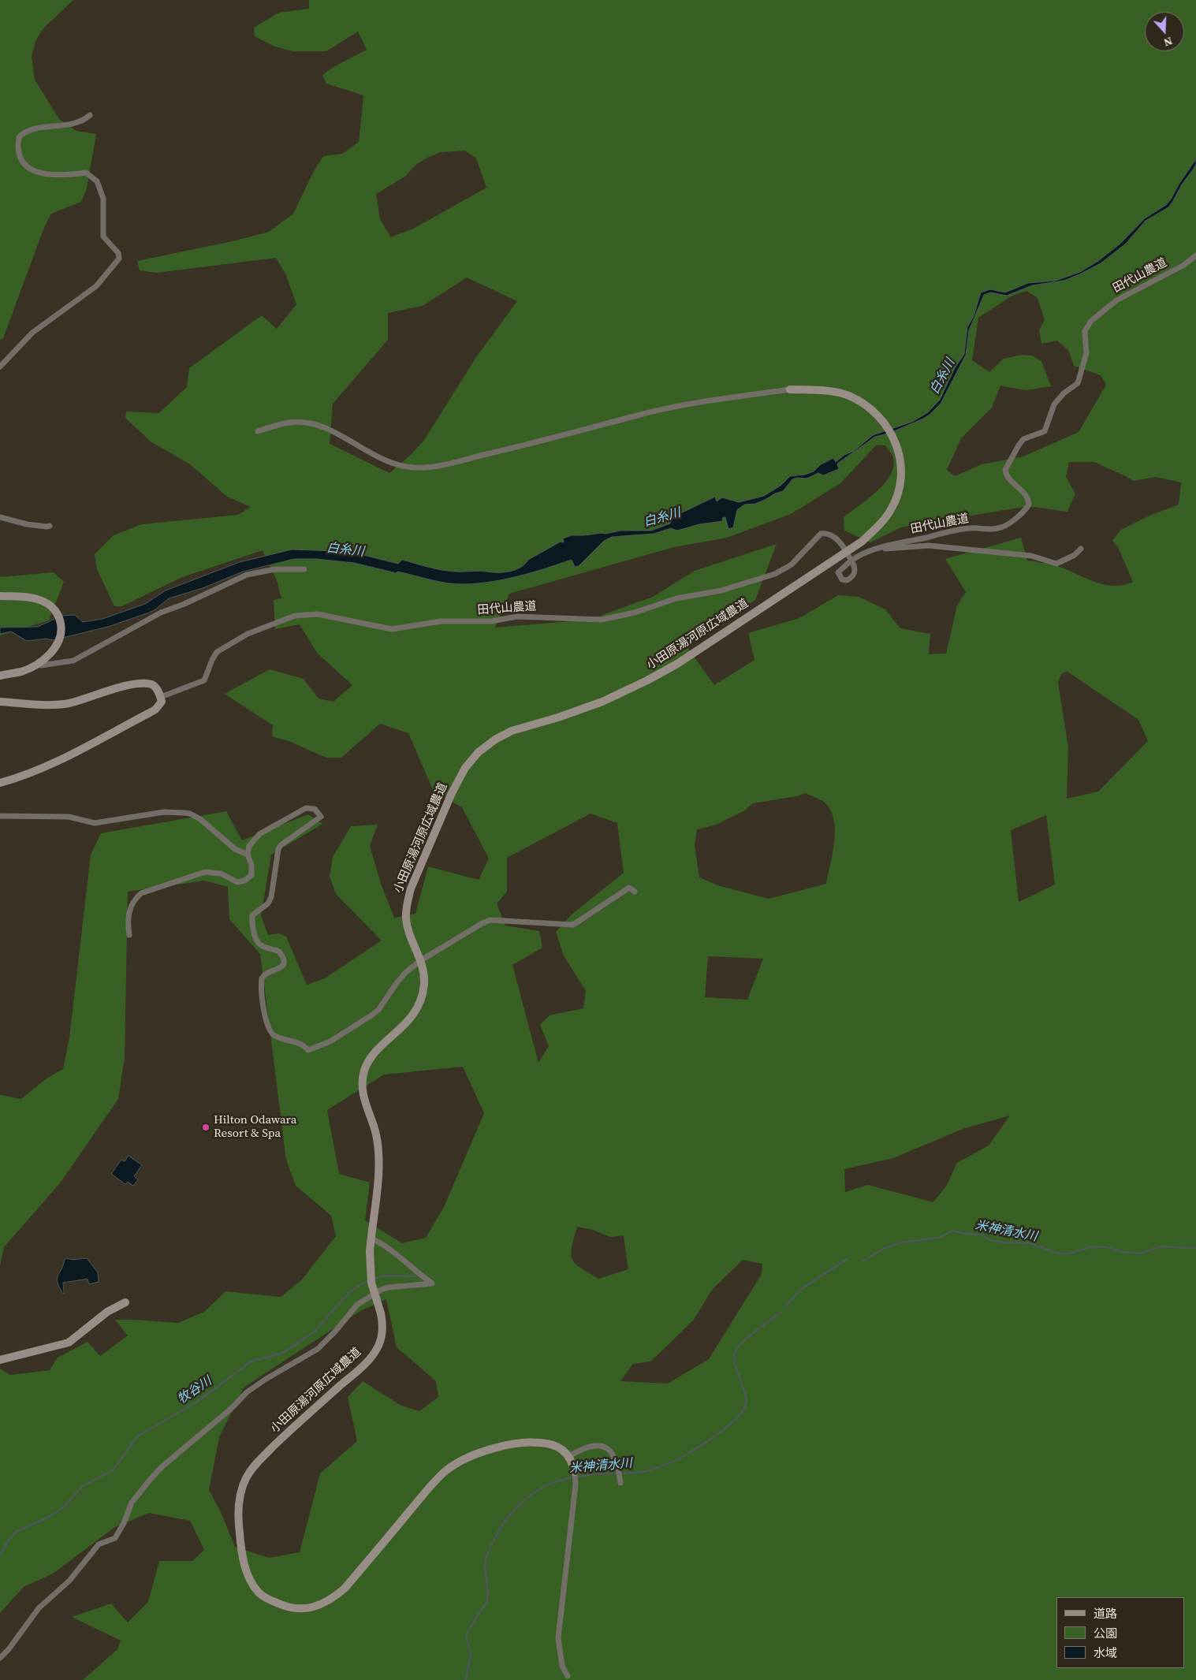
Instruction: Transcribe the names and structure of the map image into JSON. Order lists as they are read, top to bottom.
{
  "streets": {
    "street": ["田代山農道", "小田原湯河原広域農道"]
  },
  "crossings": [
    ["田代山農道", "小田原湯河原広域農道"]
  ],
  "water": ["白糸川", "米神清水川", "牧谷川"],
  "places": ["Hilton Odawara Resort & Spa"],
  "legend": ["道路", "公園", "水域"],
  "north": "bottom"
}
